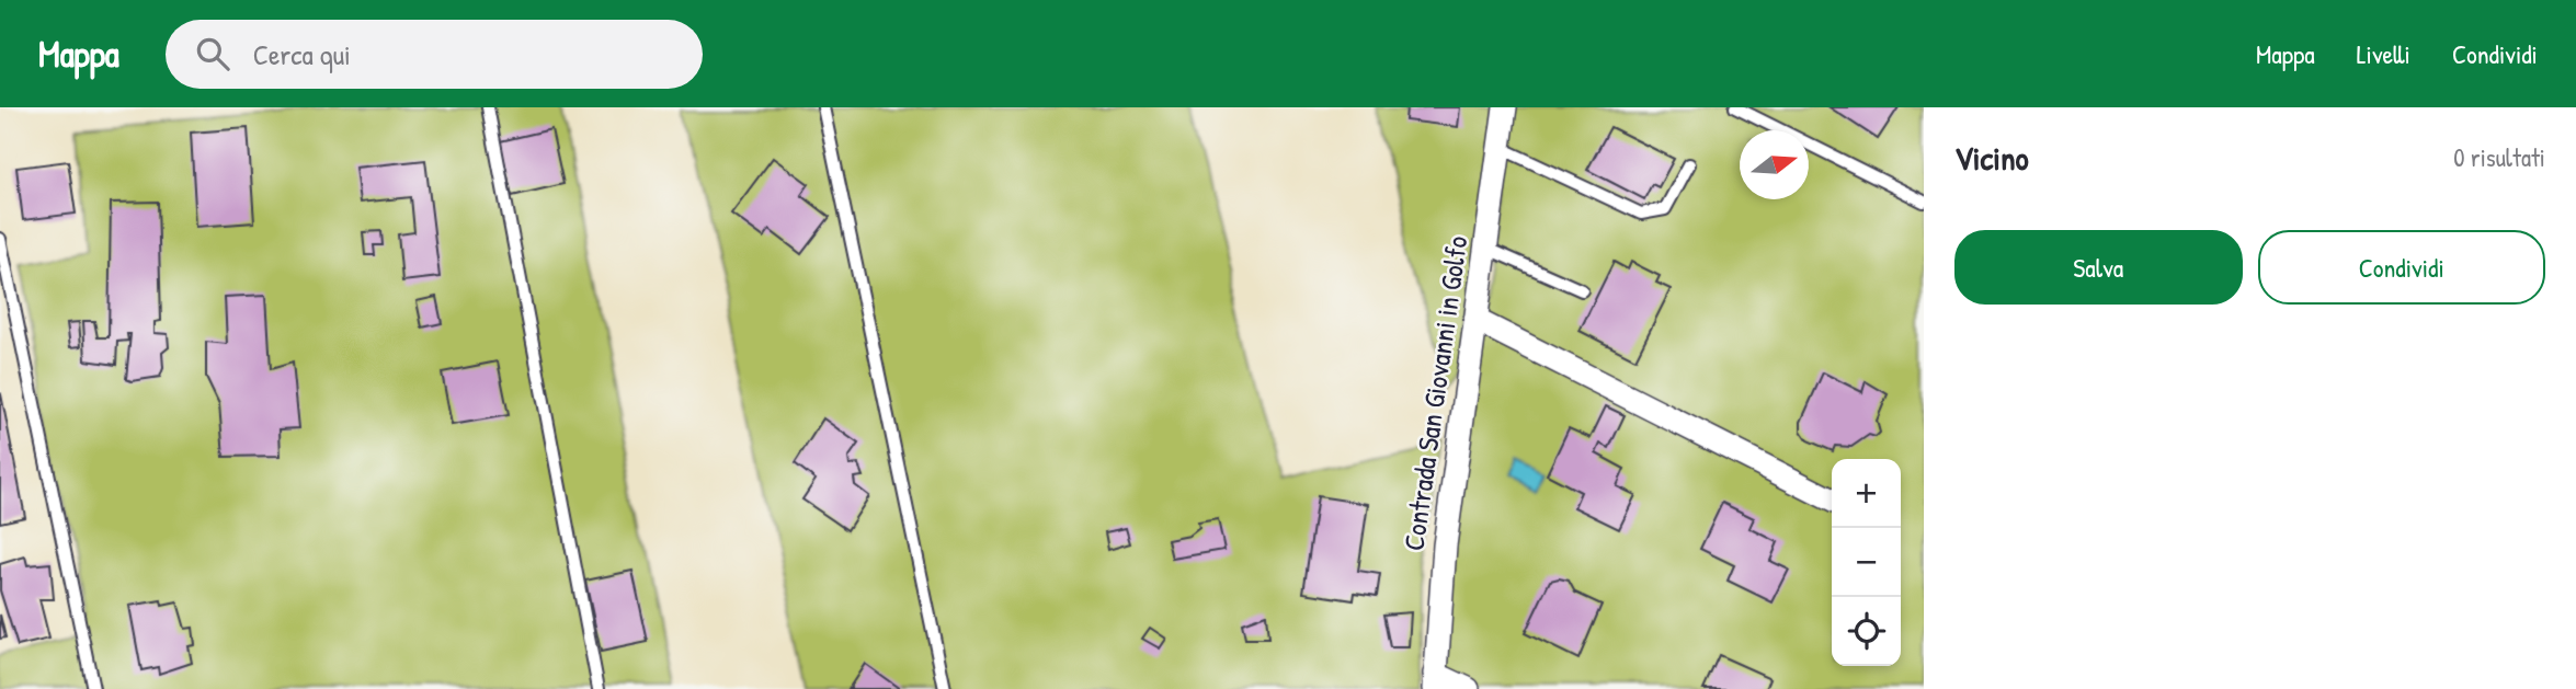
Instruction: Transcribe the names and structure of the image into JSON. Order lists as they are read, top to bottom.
{
  "streets": {
    "street": ["Contrada San Giovanni in Golfo"]
  },
  "north": "right",
  "page": {
    "header": "Mappa",
    "search": "Cerca qui",
    "nav": ["Mappa", "Livelli", "Condividi"],
    "heading": ["Vicino", "0 risultati"],
    "buttons": ["Salva", "Condividi"],
    "map_buttons": ["+", "−"]
  }
}
